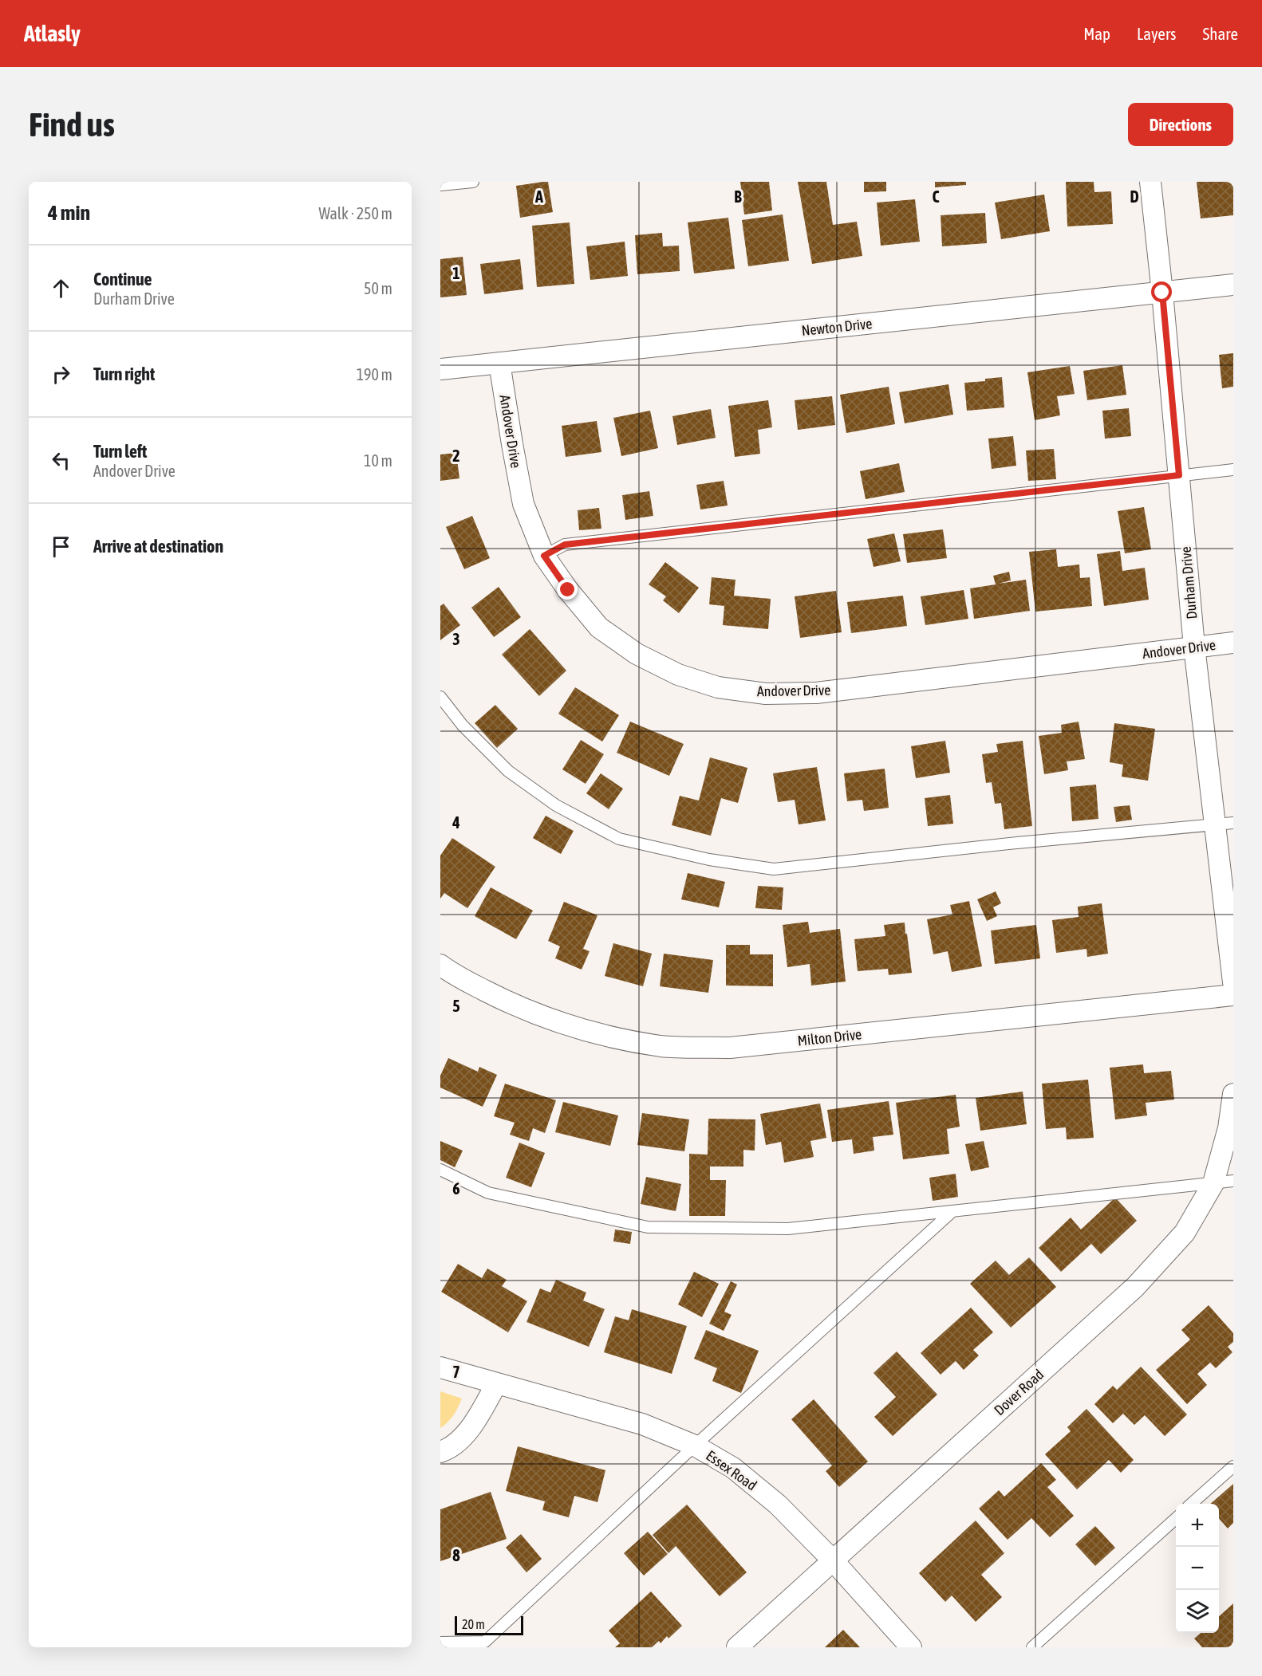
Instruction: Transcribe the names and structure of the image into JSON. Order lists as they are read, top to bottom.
{
  "streets": {
    "street": [
      "Newton Drive",
      "Andover Drive",
      "Durham Drive",
      "Milton Drive",
      "Dover Road",
      "Essex Road"
    ]
  },
  "crossings": [
    ["Newton Drive", "Andover Drive"],
    ["Newton Drive", "Durham Drive"],
    ["Andover Drive", "Durham Drive"],
    ["Dover Road", "Essex Road"]
  ],
  "scale_bar": "20 m",
  "page": {
    "header": "Atlasly",
    "nav": ["Map", "Layers", "Share"],
    "buttons": "Directions",
    "title": "Find us",
    "heading": ["4 min", "Walk · 250 m"],
    "list": [
      ["Continue", "Durham Drive", "50 m"],
      ["Turn right", "190 m"],
      ["Turn left", "Andover Drive", "10 m"],
      "Arrive at destination"
    ],
    "map_buttons": ["+", "−"],
    "scale": "20 m"
  },
  "grid": {
    "columns": [
      "A",
      "B",
      "C",
      "D"
    ],
    "rows": [
      "1",
      "2",
      "3",
      "4",
      "5",
      "6",
      "7",
      "8"
    ]
  }
}
